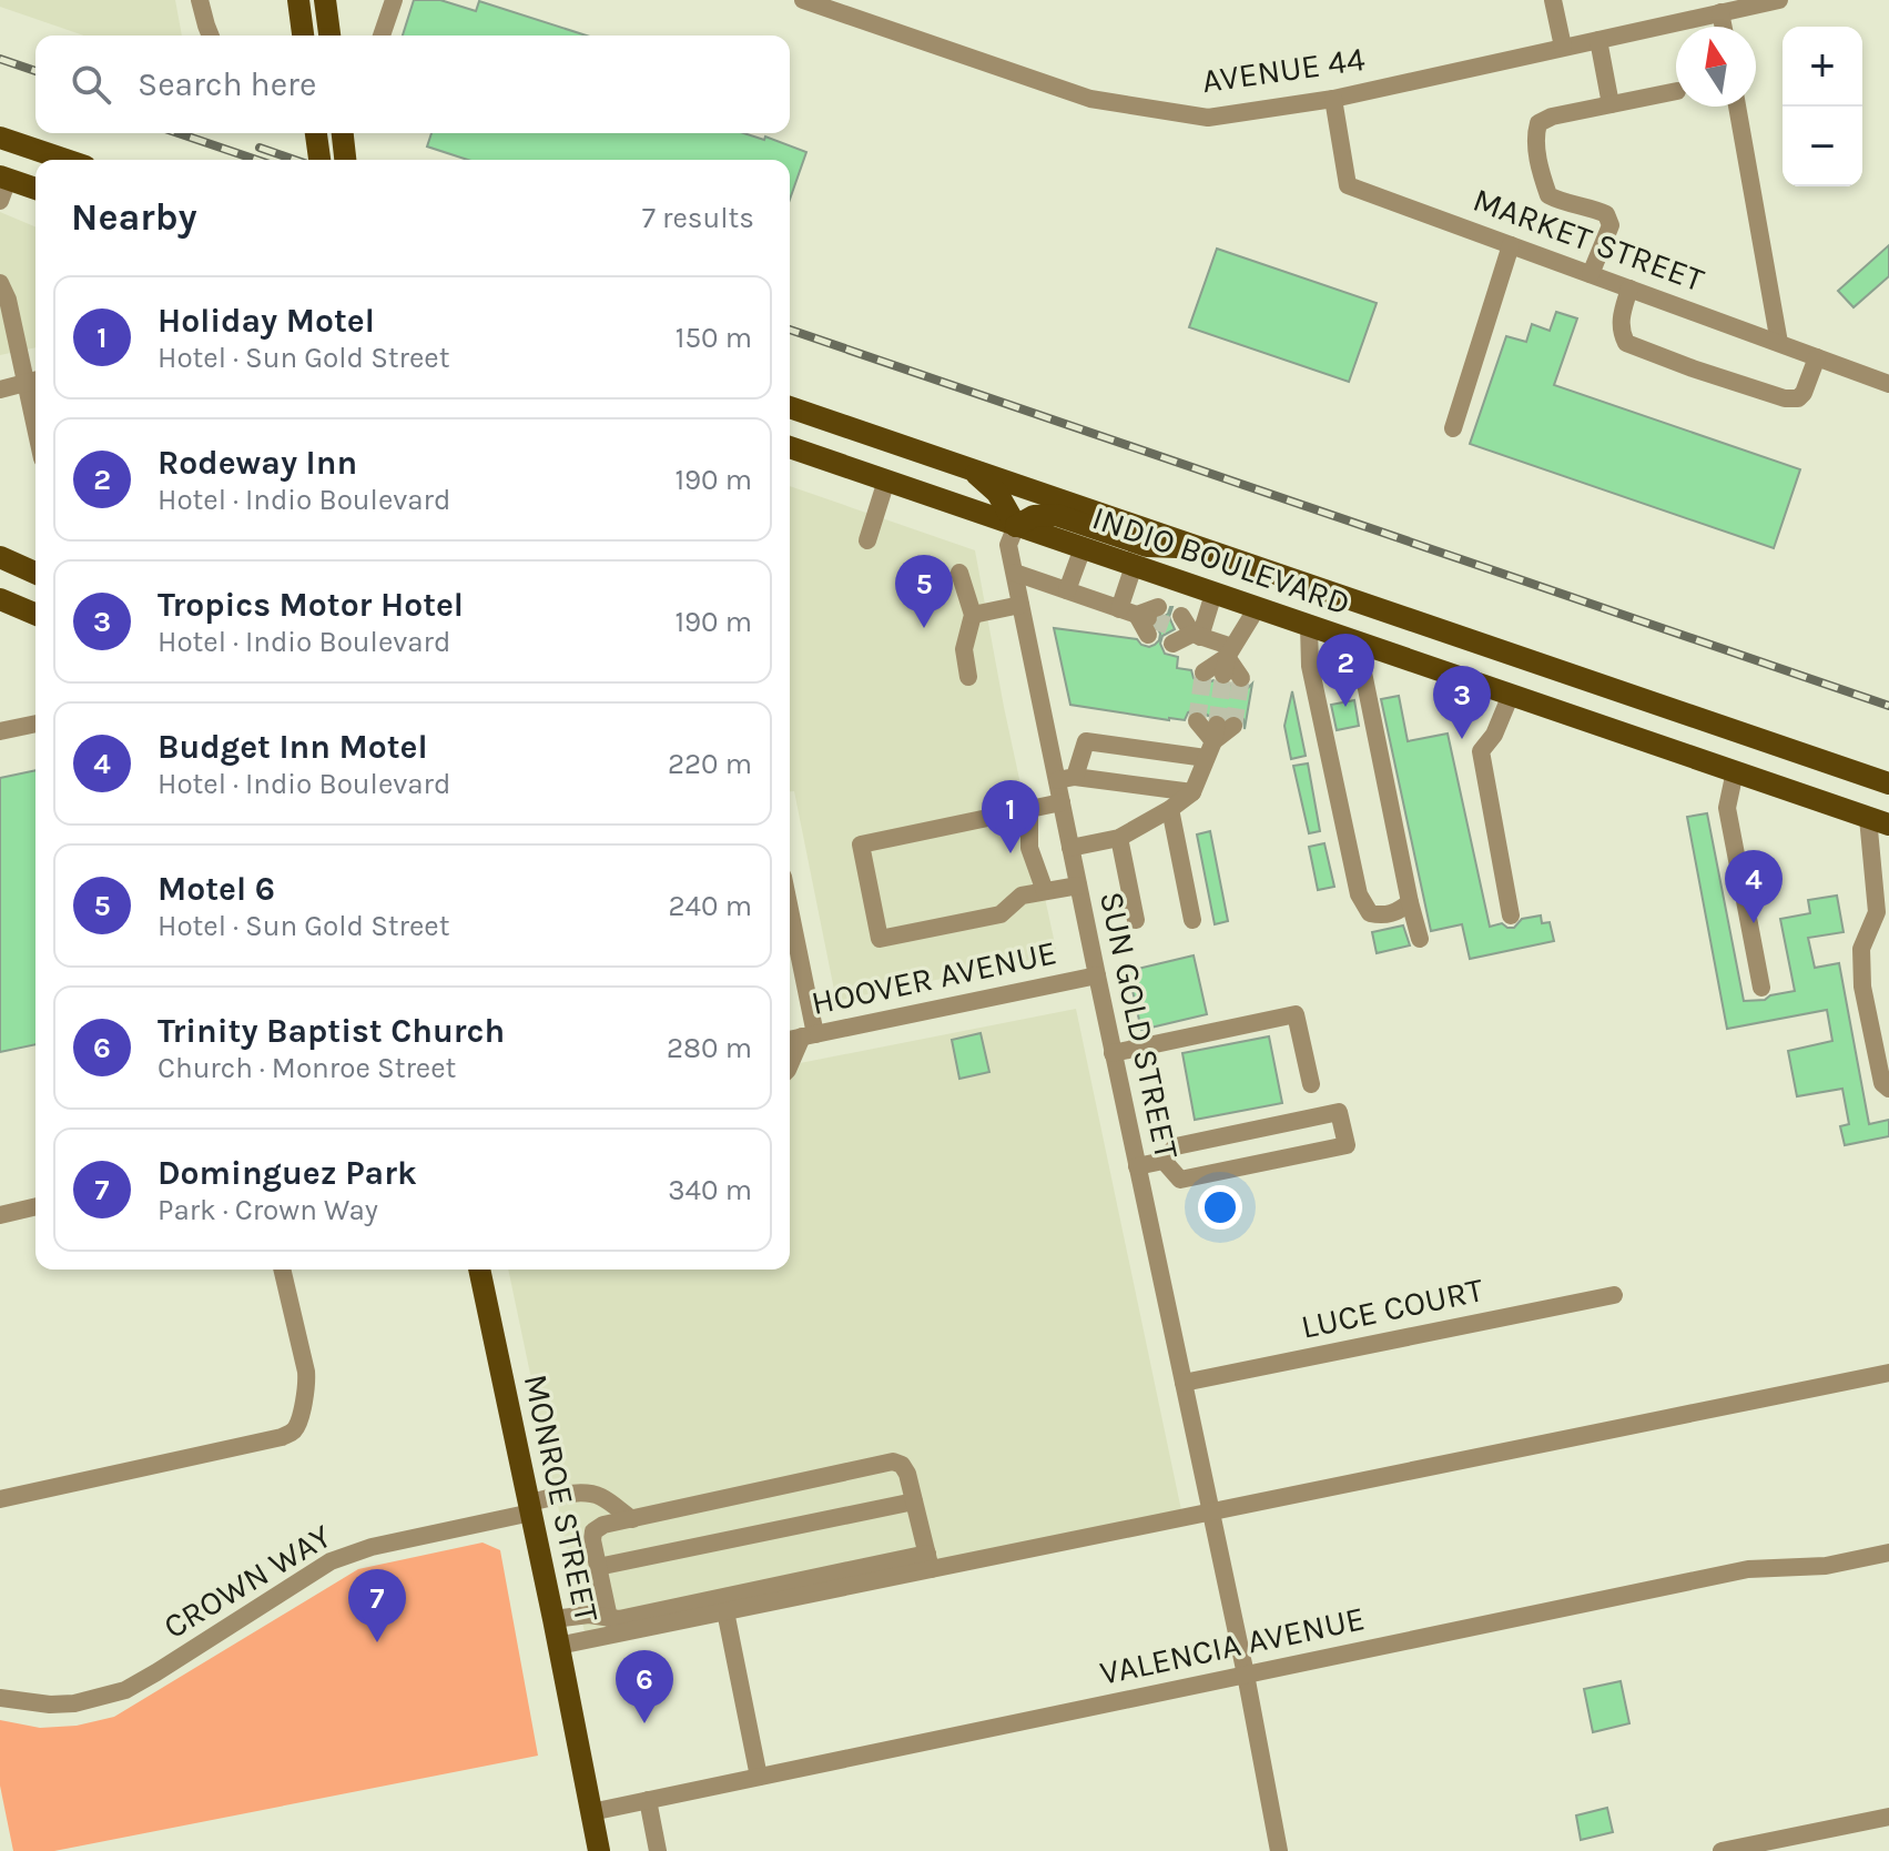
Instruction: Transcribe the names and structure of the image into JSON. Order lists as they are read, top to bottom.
{
  "streets": {
    "main road": ["INDIO BOULEVARD", "MONROE STREET"],
    "street": [
      "AVENUE 44",
      "MARKET STREET",
      "HOOVER AVENUE",
      "SUN GOLD STREET",
      "LUCE COURT",
      "CROWN WAY",
      "VALENCIA AVENUE"
    ]
  },
  "crossings": [
    ["AVENUE 44", "MARKET STREET"],
    ["INDIO BOULEVARD", "SUN GOLD STREET"],
    ["HOOVER AVENUE", "SUN GOLD STREET"],
    ["SUN GOLD STREET", "LUCE COURT"],
    ["SUN GOLD STREET", "VALENCIA AVENUE"],
    ["MONROE STREET", "CROWN WAY"],
    ["MONROE STREET", "VALENCIA AVENUE"]
  ],
  "north": "top",
  "page": {
    "map_buttons": ["+", "−"],
    "search": "Search here",
    "heading": ["Nearby", "7 results"],
    "list": [
      {
        "mark": "1",
        "name": "Holiday Motel",
        "note": "Hotel · Sun Gold Street",
        "value": "150 m"
      },
      {
        "mark": "2",
        "name": "Rodeway Inn",
        "note": "Hotel · Indio Boulevard",
        "value": "190 m"
      },
      {
        "mark": "3",
        "name": "Tropics Motor Hotel",
        "note": "Hotel · Indio Boulevard",
        "value": "190 m"
      },
      {
        "mark": "4",
        "name": "Budget Inn Motel",
        "note": "Hotel · Indio Boulevard",
        "value": "220 m"
      },
      {
        "mark": "5",
        "name": "Motel 6",
        "note": "Hotel · Sun Gold Street",
        "value": "240 m"
      },
      {
        "mark": "6",
        "name": "Trinity Baptist Church",
        "note": "Church · Monroe Street",
        "value": "280 m"
      },
      {
        "mark": "7",
        "name": "Dominguez Park",
        "note": "Park · Crown Way",
        "value": "340 m"
      }
    ],
    "pins": [
      "5",
      "2",
      "3",
      "1",
      "4",
      "7",
      "6"
    ]
  }
}
